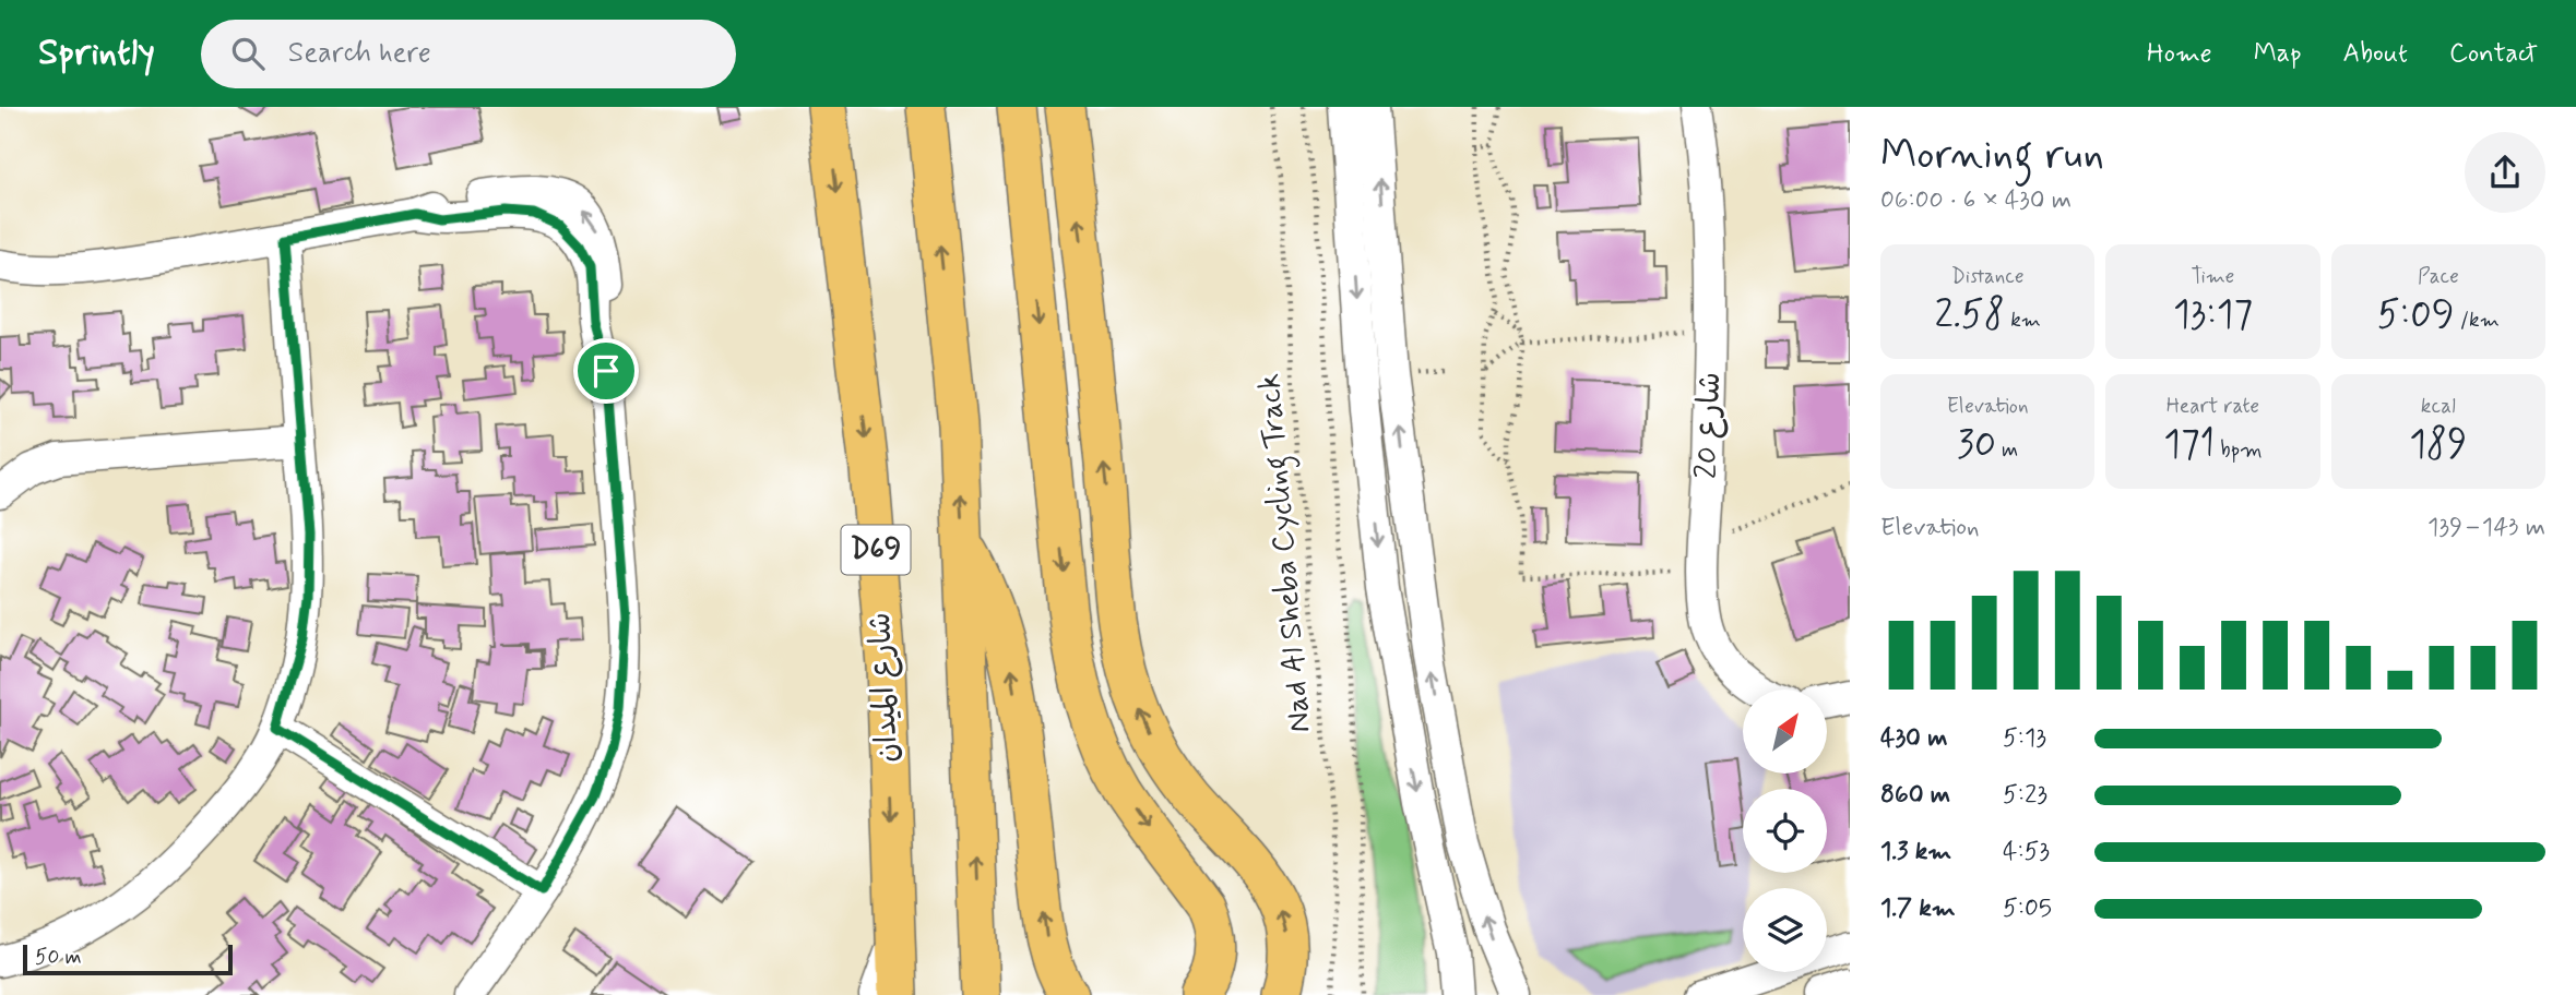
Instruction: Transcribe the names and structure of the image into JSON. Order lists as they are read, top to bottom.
{
  "streets": {
    "main road": ["D69", "شارع الميدان"],
    "street": ["شارع 20"],
    "path": ["Nad Al Sheba Cycling Track"]
  },
  "scale_bar": "50 m",
  "north": "top right",
  "page": {
    "header": "Sprintly",
    "search": "Search here",
    "nav": [
      "Home",
      "Map",
      "About",
      "Contact"
    ],
    "heading": ["Morning run", "06:00 · 6 × 430 m"],
    "stats": [
      ["Distance", "2.58 km"],
      ["Time", "13:17"],
      ["Pace", "5:09 /km"],
      ["Elevation", "30 m"],
      ["Heart rate", "171 bpm"],
      ["kcal", "189"]
    ],
    "chart": ["Elevation", "139–143 m"],
    "list": [
      {
        "name": "430 m",
        "note": "5:13"
      },
      {
        "name": "860 m",
        "note": "5:23"
      },
      {
        "name": "1.3 km",
        "note": "4:53"
      },
      {
        "name": "1.7 km",
        "note": "5:05"
      }
    ],
    "scale": "50 m"
  }
}
